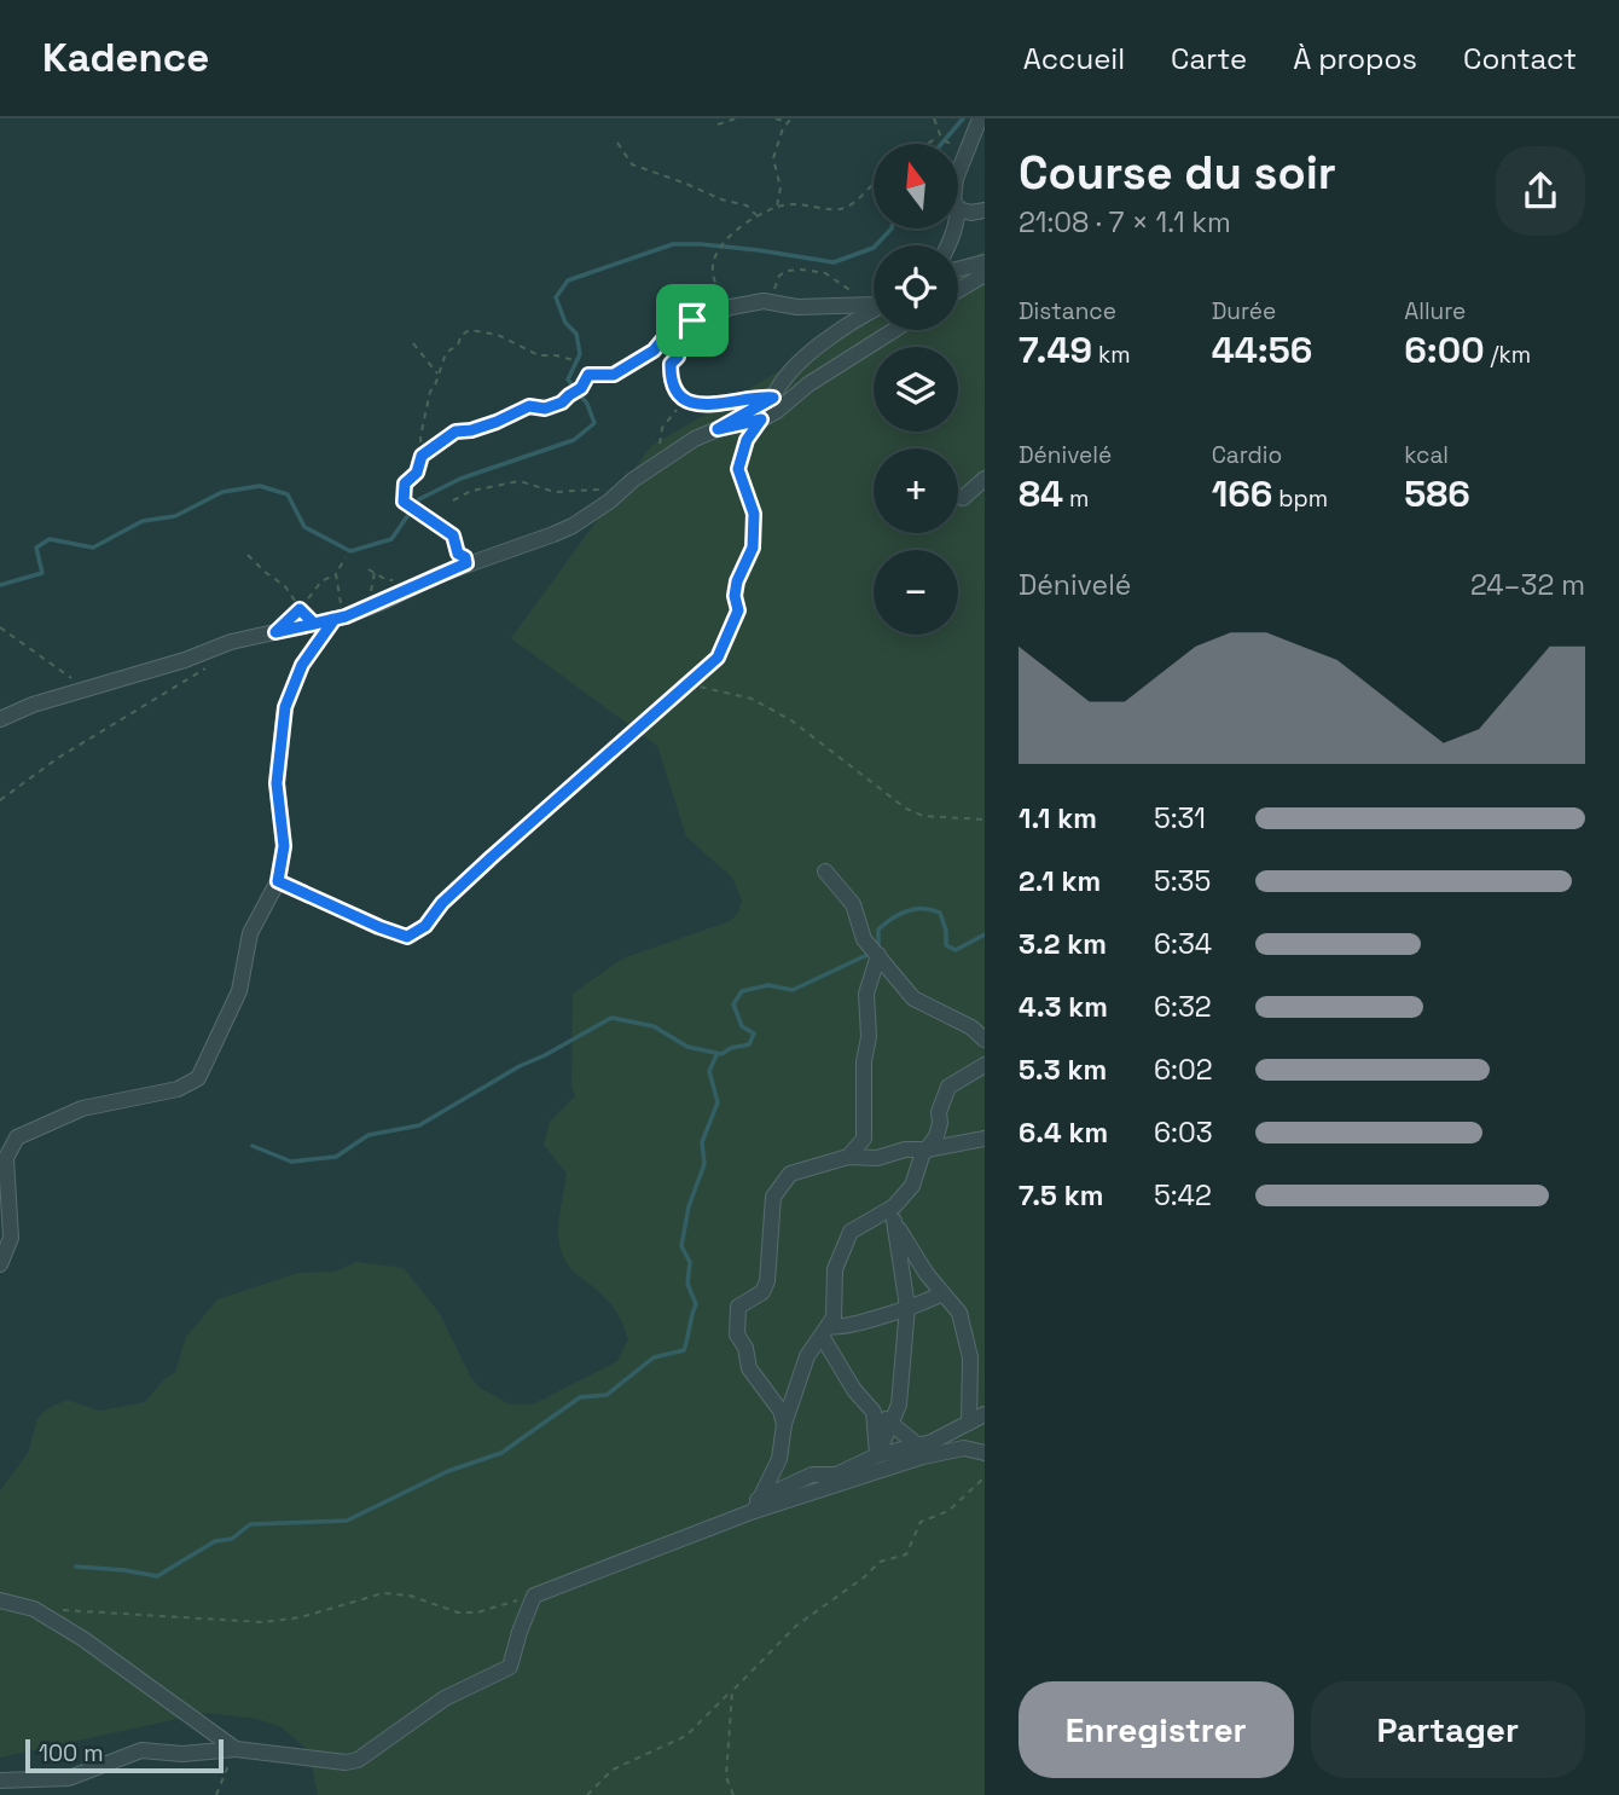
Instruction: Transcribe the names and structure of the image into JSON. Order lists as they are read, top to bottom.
{
  "scale_bar": "100 m",
  "north": "top",
  "page": {
    "header": "Kadence",
    "nav": [
      "Accueil",
      "Carte",
      "À propos",
      "Contact"
    ],
    "heading": ["Course du soir", "21:08 · 7 × 1.1 km"],
    "map_buttons": ["+", "−"],
    "stats": [
      ["Distance", "7.49 km"],
      ["Durée", "44:56"],
      ["Allure", "6:00 /km"],
      ["Dénivelé", "84 m"],
      ["Cardio", "166 bpm"],
      ["kcal", "586"]
    ],
    "chart": ["Dénivelé", "24–32 m"],
    "list": [
      {
        "name": "1.1 km",
        "note": "5:31"
      },
      {
        "name": "2.1 km",
        "note": "5:35"
      },
      {
        "name": "3.2 km",
        "note": "6:34"
      },
      {
        "name": "4.3 km",
        "note": "6:32"
      },
      {
        "name": "5.3 km",
        "note": "6:02"
      },
      {
        "name": "6.4 km",
        "note": "6:03"
      },
      {
        "name": "7.5 km",
        "note": "5:42"
      }
    ],
    "buttons": ["Enregistrer", "Partager"],
    "scale": "100 m"
  }
}
